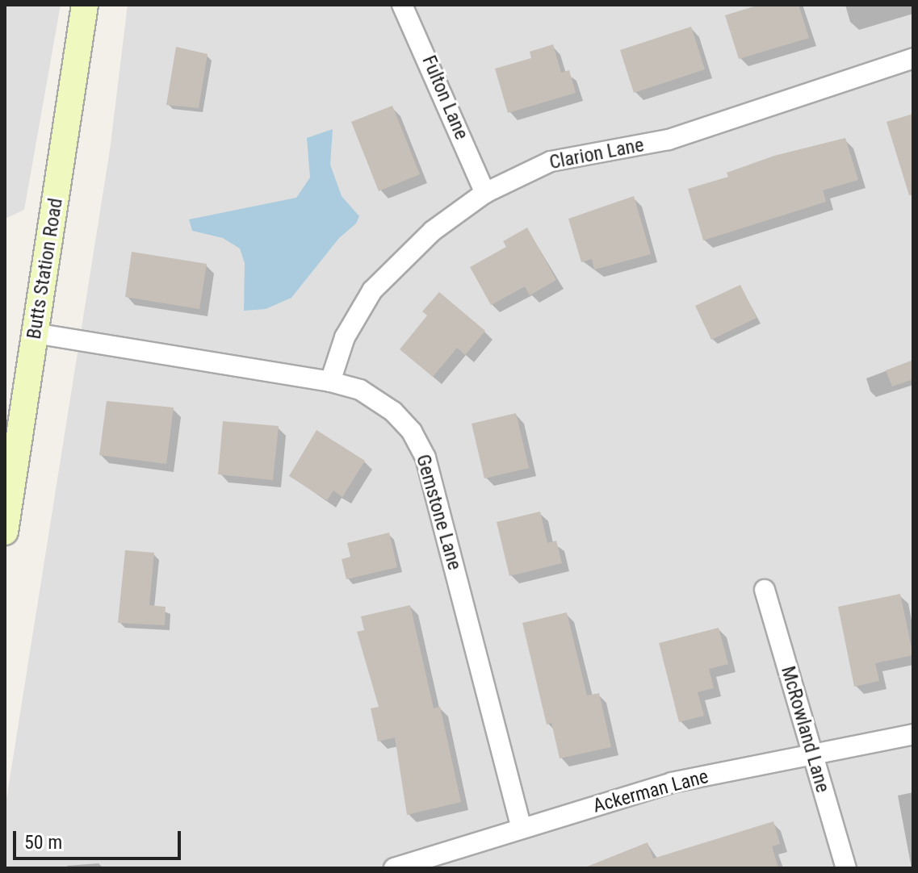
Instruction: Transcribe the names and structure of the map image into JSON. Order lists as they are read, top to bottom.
{
  "streets": {
    "main road": ["Butts Station Road"],
    "street": [
      "Fulton Lane",
      "Clarion Lane",
      "Gemstone Lane",
      "McRowland Lane",
      "Ackerman Lane"
    ]
  },
  "crossings": [
    ["Fulton Lane", "Clarion Lane"],
    ["Clarion Lane", "Gemstone Lane"],
    ["Butts Station Road", "Gemstone Lane"],
    ["Gemstone Lane", "Ackerman Lane"],
    ["McRowland Lane", "Ackerman Lane"]
  ],
  "scale_bar": "50 m"
}
